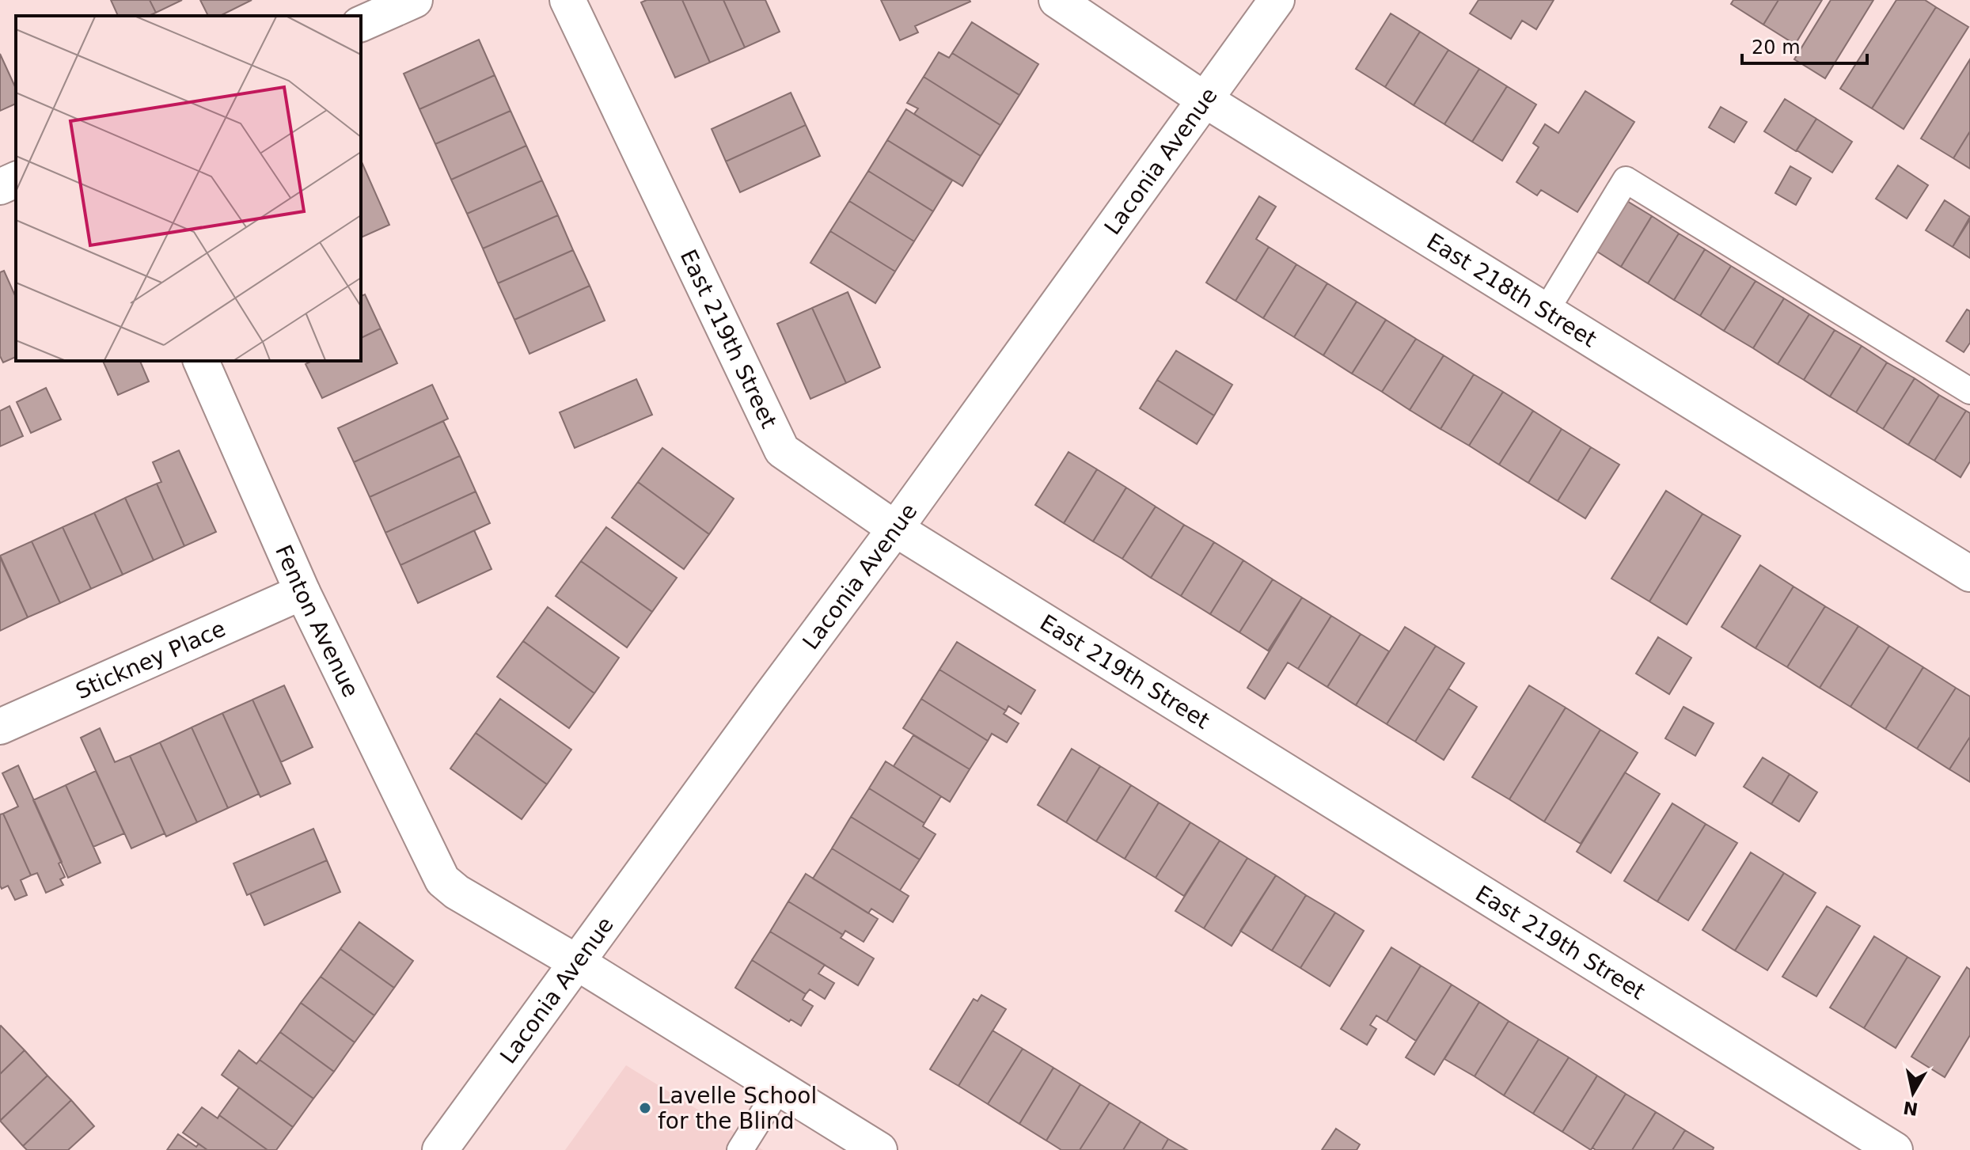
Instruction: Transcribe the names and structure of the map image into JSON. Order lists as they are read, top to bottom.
{
  "streets": {
    "street": [
      "Laconia Avenue",
      "East 218th Street",
      "East 219th Street",
      "Fenton Avenue",
      "Stickney Place"
    ]
  },
  "crossings": [
    ["Laconia Avenue", "East 218th Street"],
    ["Laconia Avenue", "East 219th Street"],
    ["Laconia Avenue", "Fenton Avenue"],
    ["Fenton Avenue", "Stickney Place"]
  ],
  "places": ["Lavelle School for the Blind"],
  "scale_bar": "20 m",
  "north": "bottom"
}
